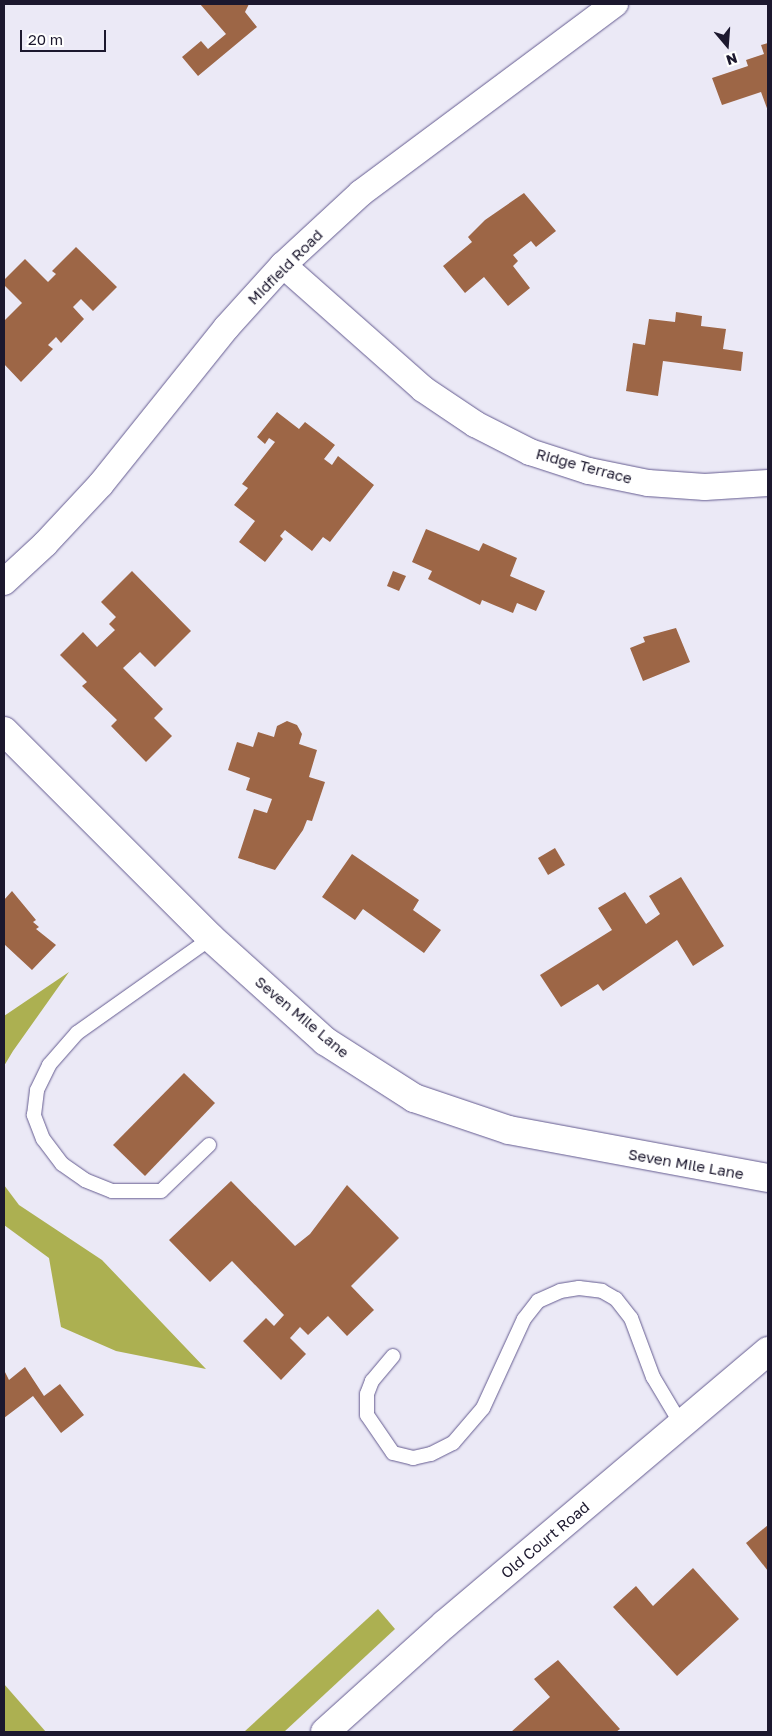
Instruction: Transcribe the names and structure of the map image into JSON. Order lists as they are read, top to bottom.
{
  "streets": {
    "street": [
      "Midfield Road",
      "Ridge Terrace",
      "Seven Mile Lane",
      "Old Court Road"
    ]
  },
  "crossings": [
    ["Midfield Road", "Ridge Terrace"]
  ],
  "scale_bar": "20 m",
  "north": "bottom"
}
